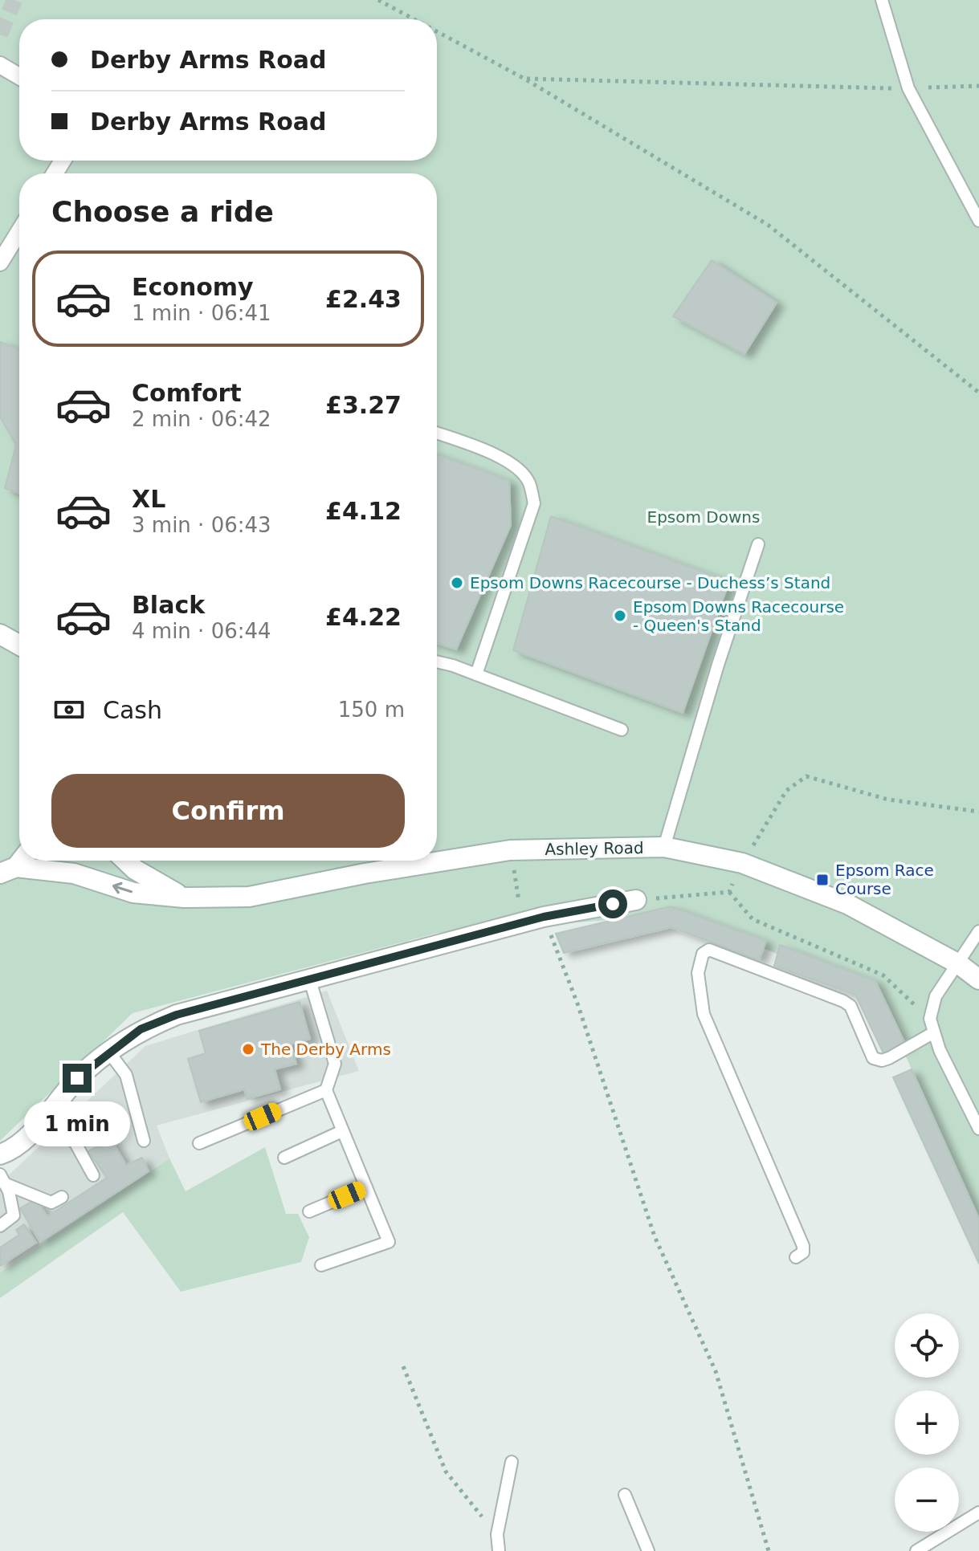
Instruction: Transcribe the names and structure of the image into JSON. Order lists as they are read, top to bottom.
{
  "streets": {
    "main road": ["Ashley Road"]
  },
  "parks": ["Epsom Downs"],
  "places": {
    "other": ["Epsom Downs Racecourse - Duchess’s Stand", "Epsom Downs Racecourse - Queen's Stand", "The Derby Arms"],
    "transit": ["Epsom Race Course"]
  },
  "page": {
    "banner": ["Derby Arms Road", "Derby Arms Road"],
    "heading": "Choose a ride",
    "list": [
      {
        "name": "Economy",
        "note": "1 min · 06:41",
        "value": "£2.43"
      },
      {
        "name": "Comfort",
        "note": "2 min · 06:42",
        "value": "£3.27"
      },
      {
        "name": "XL",
        "note": "3 min · 06:43",
        "value": "£4.12"
      },
      {
        "name": "Black",
        "note": "4 min · 06:44",
        "value": "£4.22"
      }
    ],
    "pay": ["Cash", "150 m"],
    "buttons": "Confirm",
    "bubble": "1 min",
    "map_buttons": ["+", "−"]
  }
}
